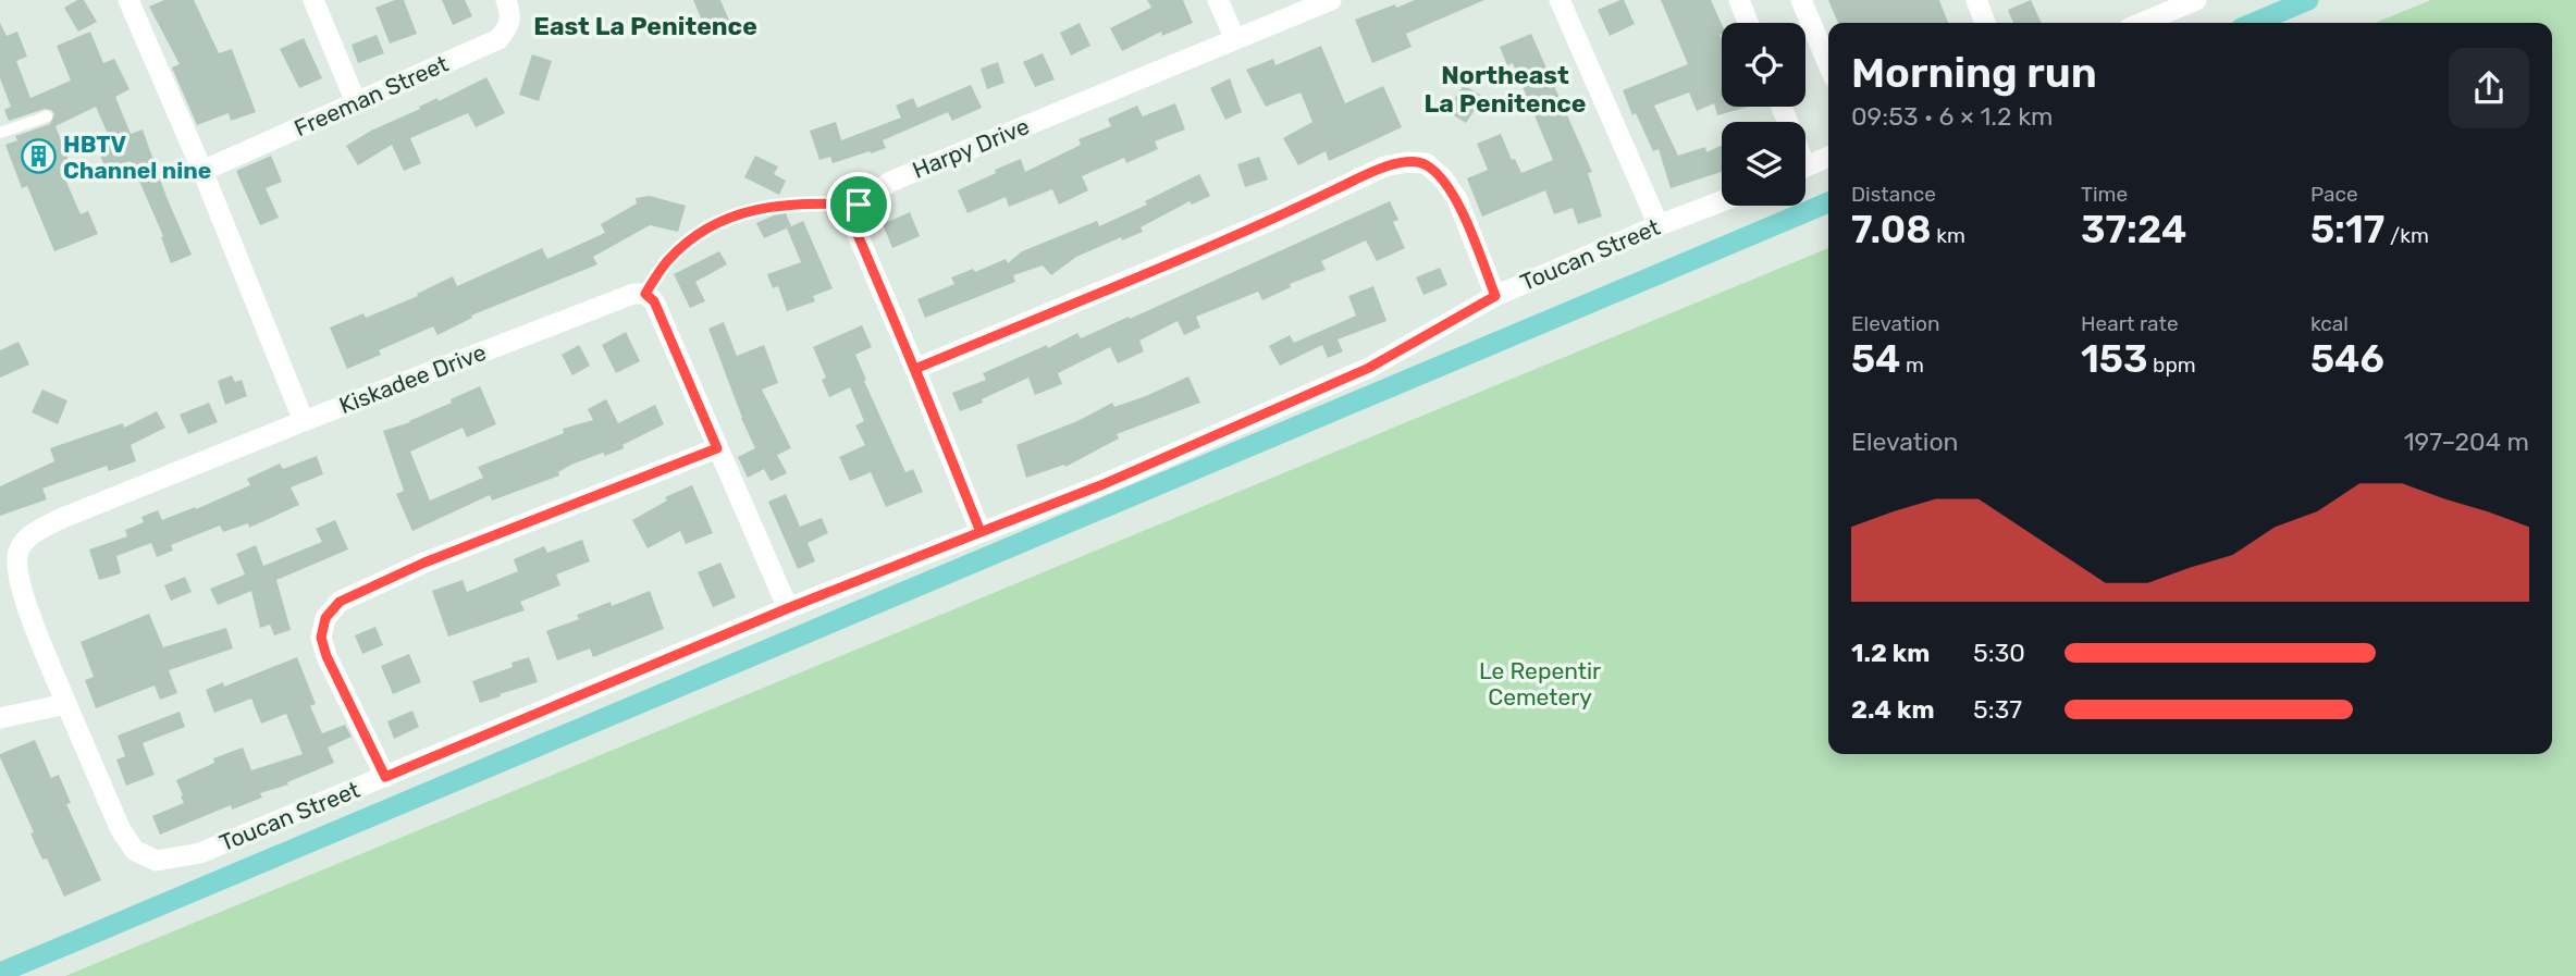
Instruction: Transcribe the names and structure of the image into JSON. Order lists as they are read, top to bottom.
{
  "streets": {
    "street": [
      "Freeman Street",
      "Harpy Drive",
      "Toucan Street",
      "Kiskadee Drive"
    ]
  },
  "crossings": [
    ["Toucan Street", "Kiskadee Drive"]
  ],
  "districts": ["East La Penitence", "Northeast La Penitence"],
  "parks": ["Le Repentir Cemetery"],
  "places": {
    "building": ["HBTV Channel nine"]
  },
  "page": {
    "heading": ["Morning run", "09:53 · 6 × 1.2 km"],
    "stats": [
      ["Distance", "7.08 km"],
      ["Time", "37:24"],
      ["Pace", "5:17 /km"],
      ["Elevation", "54 m"],
      ["Heart rate", "153 bpm"],
      ["kcal", "546"]
    ],
    "chart": ["Elevation", "197–204 m"],
    "list": [
      {
        "name": "1.2 km",
        "note": "5:30"
      },
      {
        "name": "2.4 km",
        "note": "5:37"
      }
    ]
  }
}
